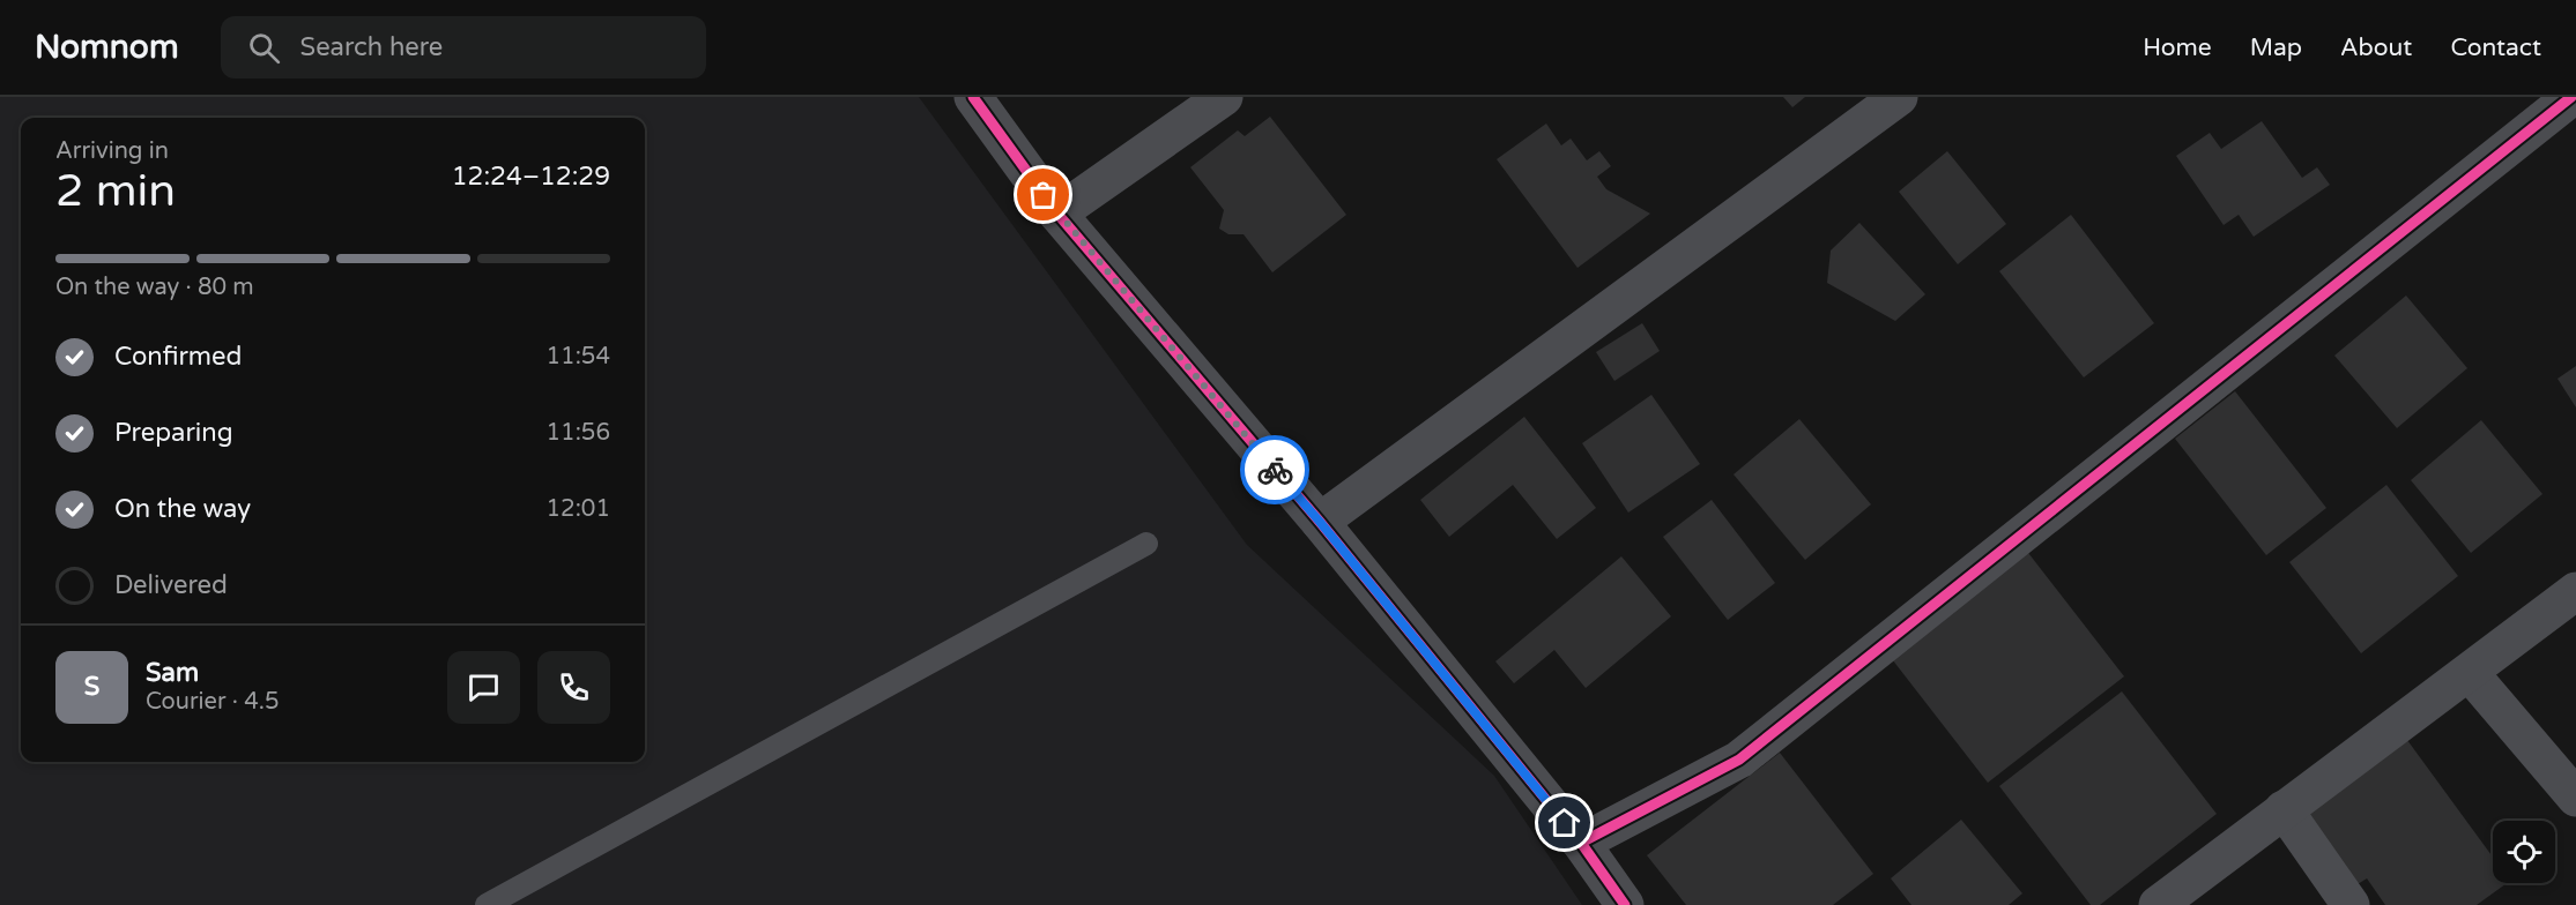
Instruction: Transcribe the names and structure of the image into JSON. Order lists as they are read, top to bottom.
{
  "page": {
    "header": "Nomnom",
    "search": "Search here",
    "nav": [
      "Home",
      "Map",
      "About",
      "Contact"
    ],
    "heading": ["2 min", "Arriving in", "12:24–12:29"],
    "panel": ["Sam", "Courier · 4.5"],
    "bar": "On the way · 80 m",
    "list": [
      ["Confirmed", "11:54"],
      ["Preparing", "11:56"],
      ["On the way", "12:01"],
      "Delivered"
    ],
    "round": "S"
  }
}
